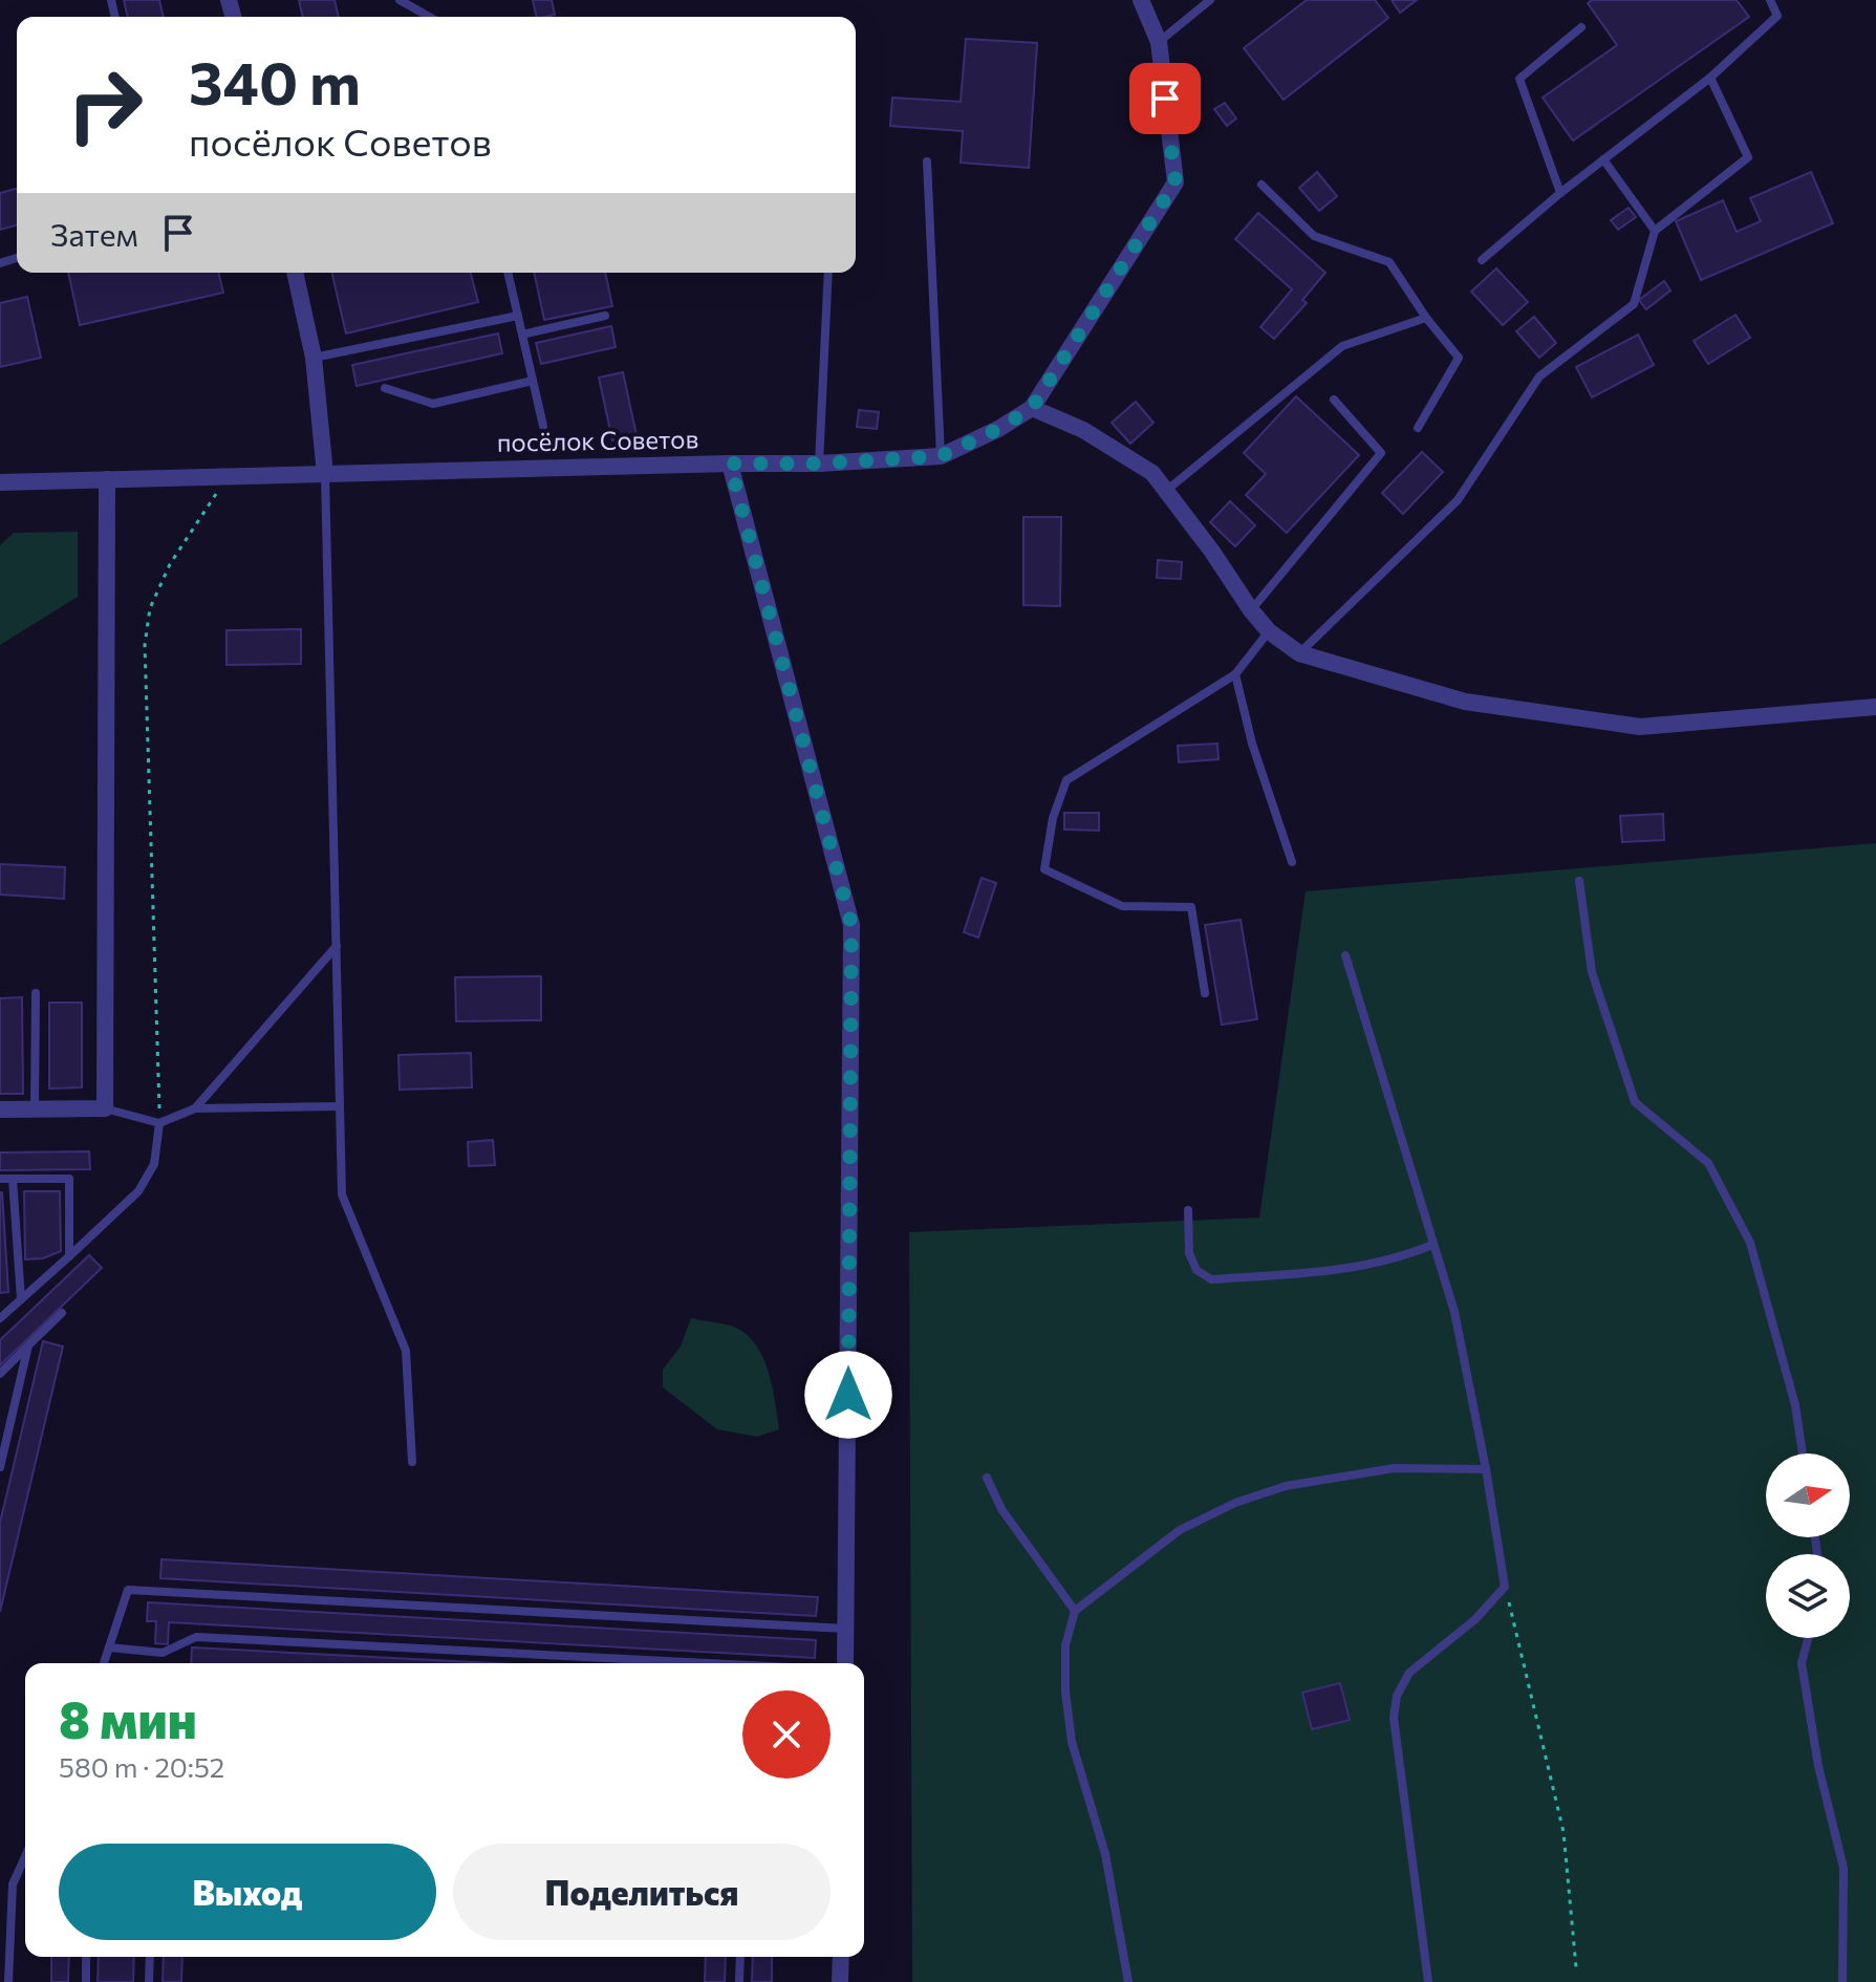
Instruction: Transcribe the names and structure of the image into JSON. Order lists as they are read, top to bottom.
{
  "streets": {
    "street": ["посёлок Советов"]
  },
  "north": "right",
  "page": {
    "turn": ["340 m", "посёлок Советов"],
    "then": "Затем",
    "heading": ["8 мин", "580 m · 20:52"],
    "buttons": ["Выход", "Поделиться"]
  }
}
